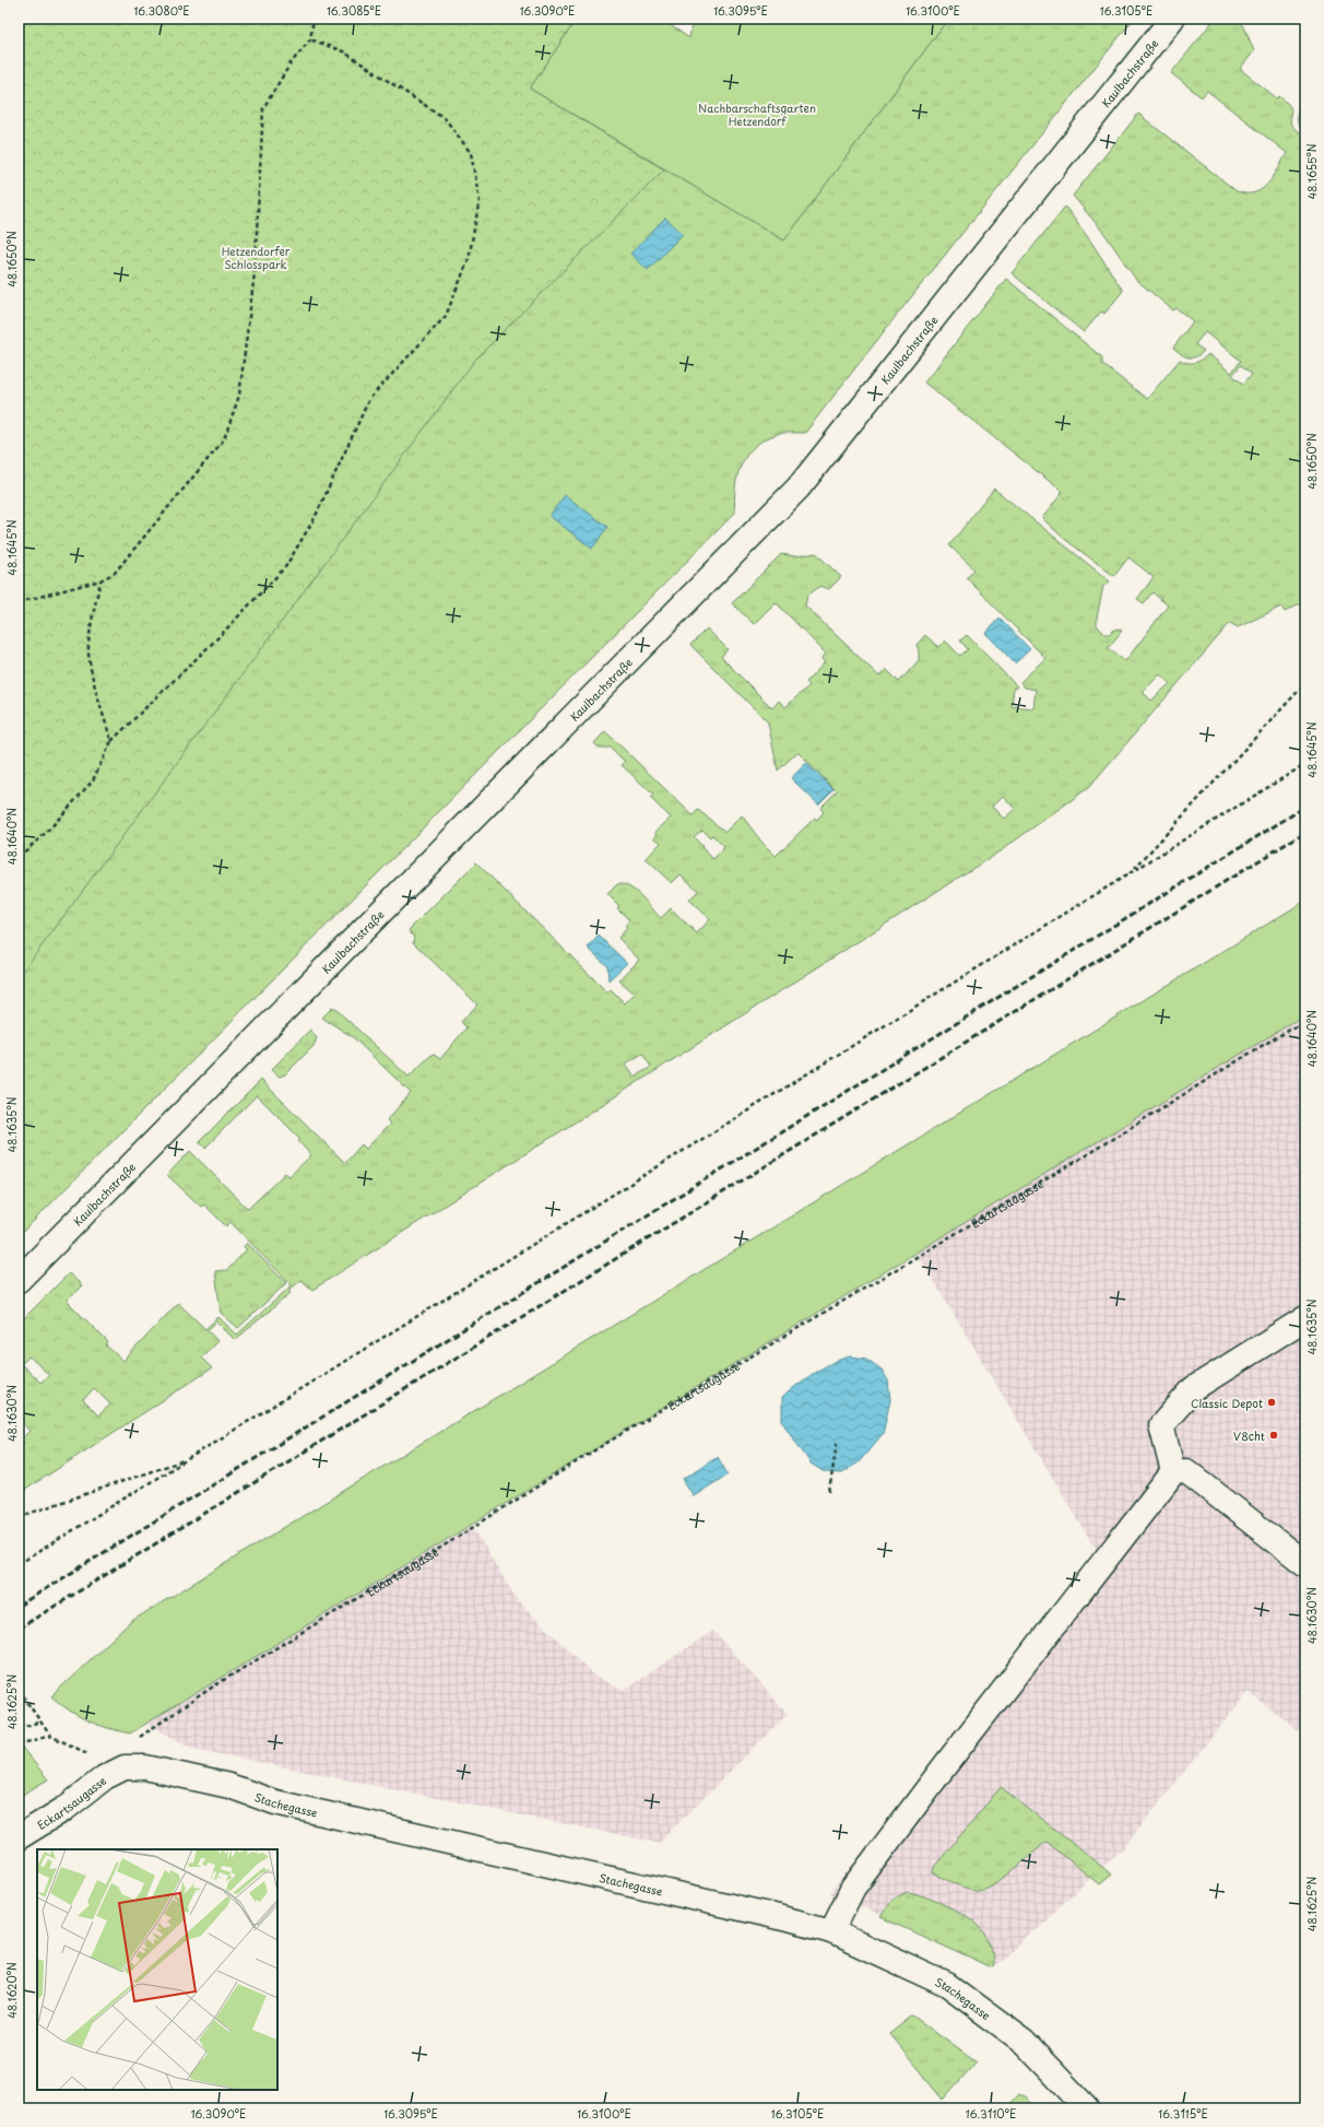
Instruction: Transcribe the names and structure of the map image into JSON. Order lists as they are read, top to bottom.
{
  "streets": {
    "street": ["Kaulbachstraße", "Eckartsaugasse", "Stachegasse"]
  },
  "crossings": [
    ["Eckartsaugasse", "Stachegasse"]
  ],
  "parks": ["Nachbarschaftsgarten Hetzendorf", "Hetzendorfer Schlosspark"],
  "places": ["Classic Depot", "V8cht"],
  "coordinates": [
    "16.3080°E",
    "16.3085°E",
    "16.3090°E",
    "16.3095°E",
    "16.3100°E",
    "16.3105°E",
    "48.1655°N",
    "48.1650°N",
    "48.1645°N",
    "48.1640°N",
    "48.1635°N",
    "48.1630°N",
    "48.1625°N",
    "48.1620°N",
    "16.3110°E",
    "16.3115°E"
  ]
}
